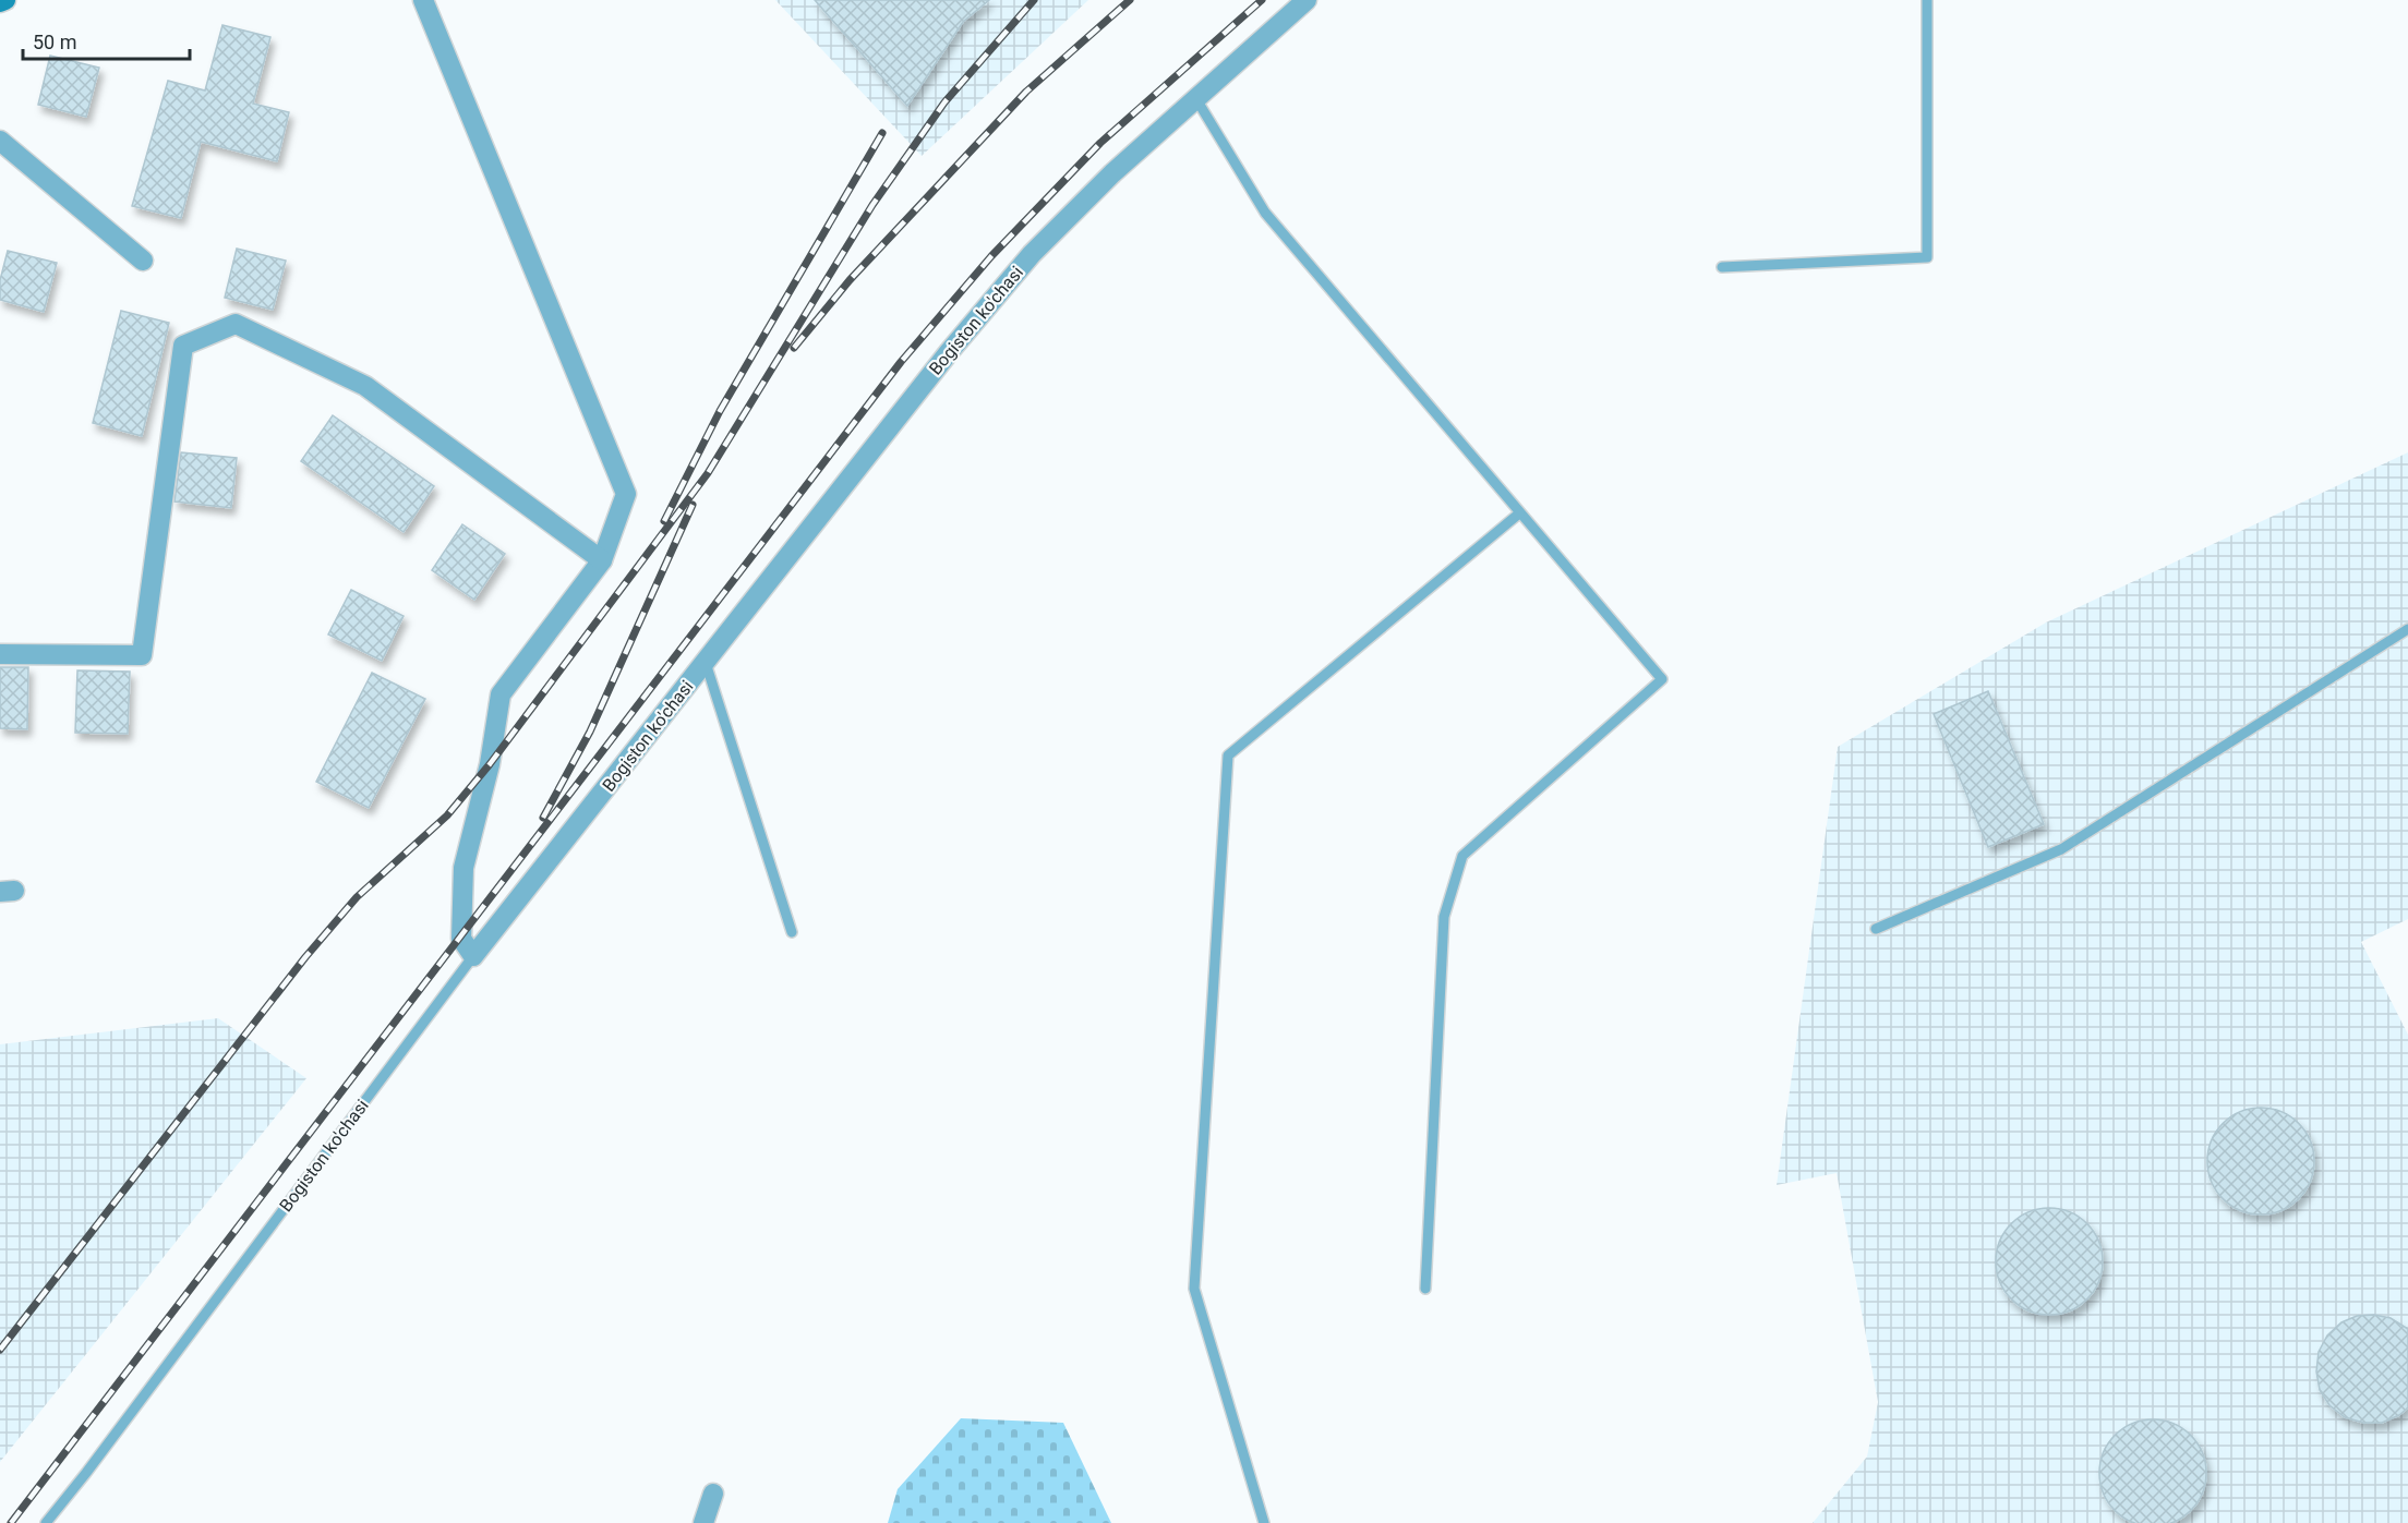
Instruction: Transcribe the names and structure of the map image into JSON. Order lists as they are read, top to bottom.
{
  "streets": {
    "street": ["Bogiston ko'chasi"]
  },
  "scale_bar": "50 m"
}
